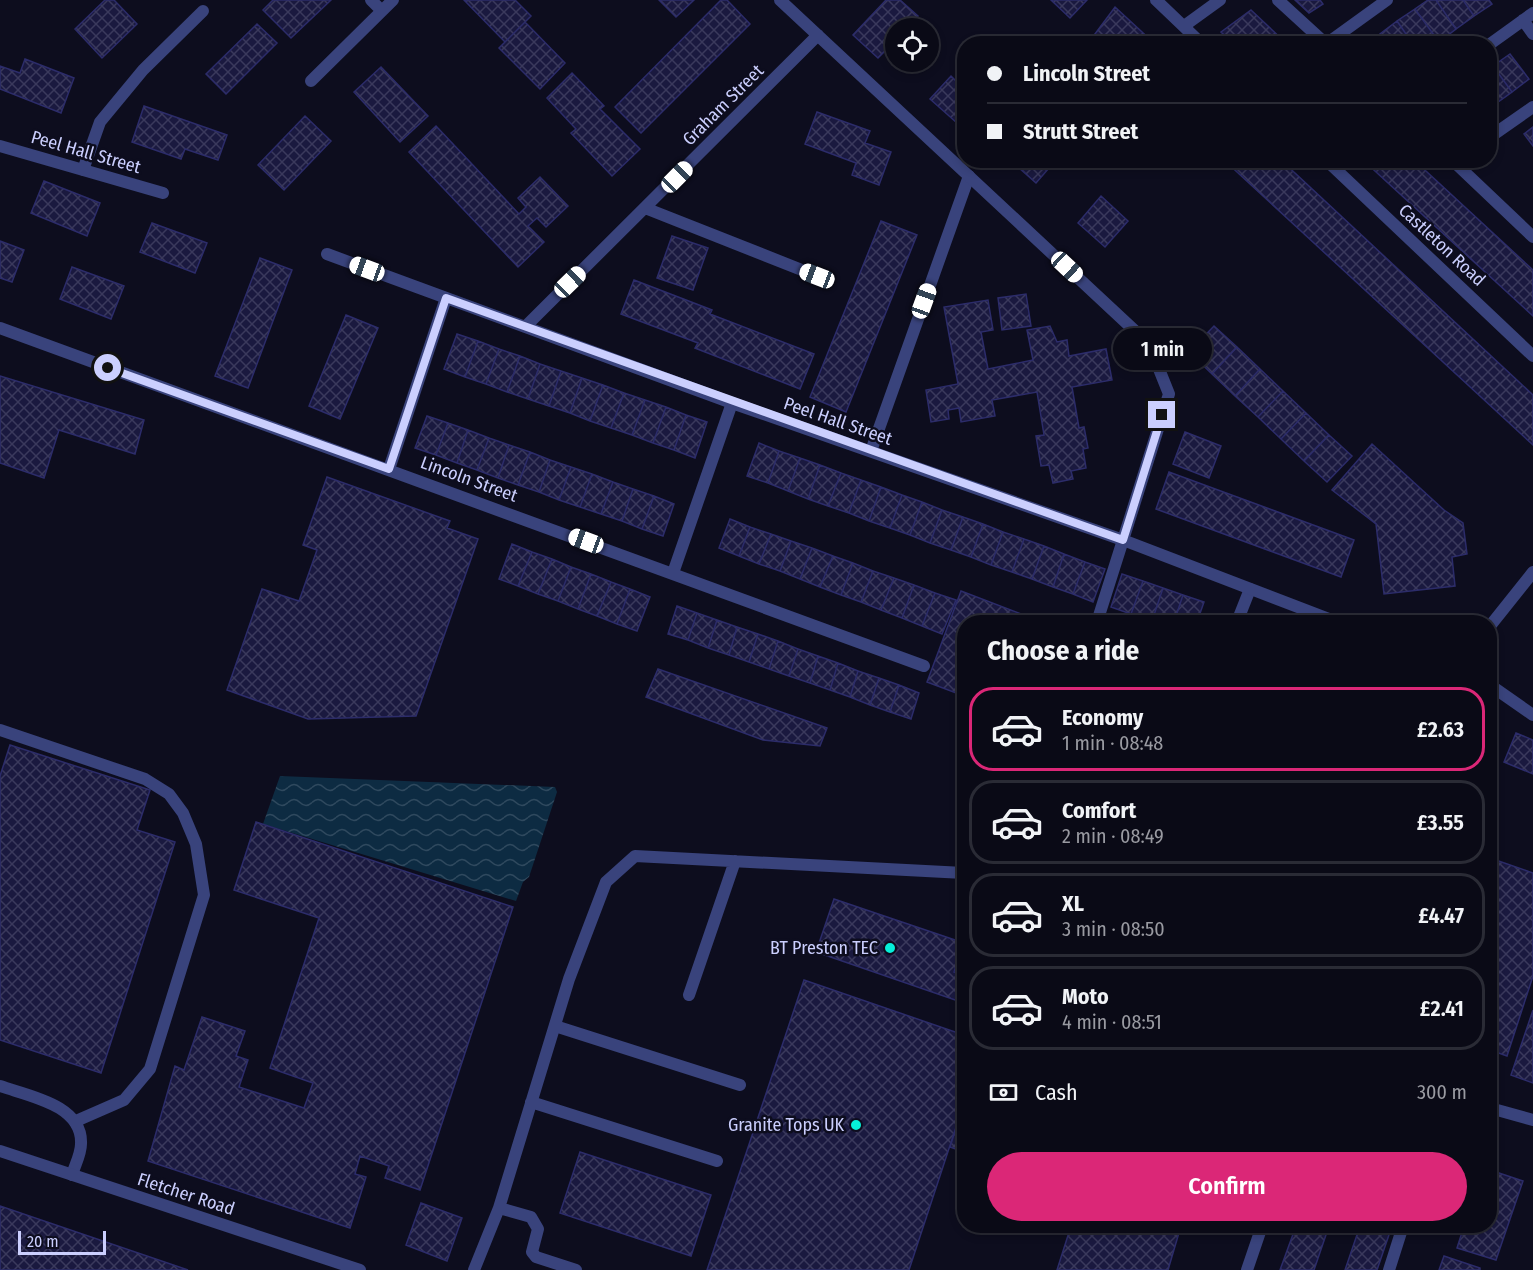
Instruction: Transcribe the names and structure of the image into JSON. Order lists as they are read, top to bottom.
{
  "streets": {
    "street": [
      "Graham Street",
      "Peel Hall Street",
      "Castleton Road",
      "Lincoln Street",
      "Fletcher Road"
    ]
  },
  "crossings": [
    ["Graham Street", "Peel Hall Street"]
  ],
  "places": ["BT Preston TEC", "Granite Tops UK"],
  "scale_bar": "20 m",
  "page": {
    "banner": ["Lincoln Street", "Strutt Street"],
    "bubble": "1 min",
    "heading": "Choose a ride",
    "list": [
      {
        "name": "Economy",
        "note": "1 min · 08:48",
        "value": "£2.63"
      },
      {
        "name": "Comfort",
        "note": "2 min · 08:49",
        "value": "£3.55"
      },
      {
        "name": "XL",
        "note": "3 min · 08:50",
        "value": "£4.47"
      },
      {
        "name": "Moto",
        "note": "4 min · 08:51",
        "value": "£2.41"
      }
    ],
    "pay": ["Cash", "300 m"],
    "buttons": "Confirm",
    "scale": "20 m"
  }
}
